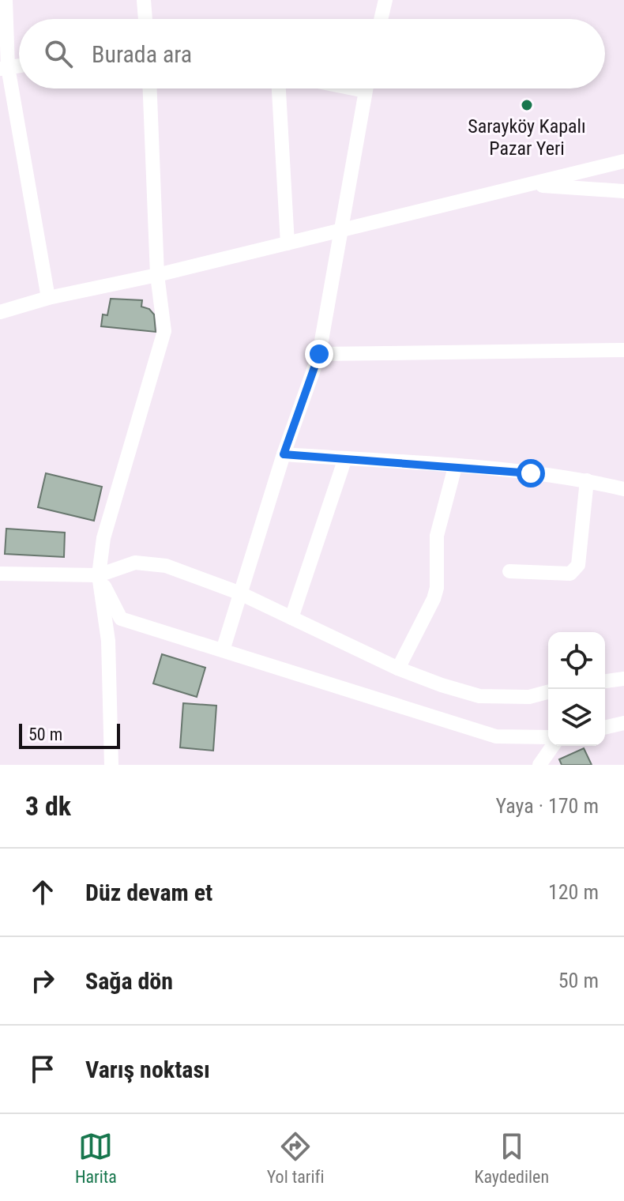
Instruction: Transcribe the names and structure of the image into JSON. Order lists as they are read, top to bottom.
{
  "places": ["Sarayköy Kapalı Pazar Yeri"],
  "scale_bar": "50 m",
  "page": {
    "search": "Burada ara",
    "scale": "50 m",
    "heading": ["3 dk", "Yaya · 170 m"],
    "list": [
      ["Düz devam et", "120 m"],
      ["Sağa dön", "50 m"],
      "Varış noktası"
    ],
    "nav": ["Harita", "Yol tarifi", "Kaydedilen"]
  }
}
